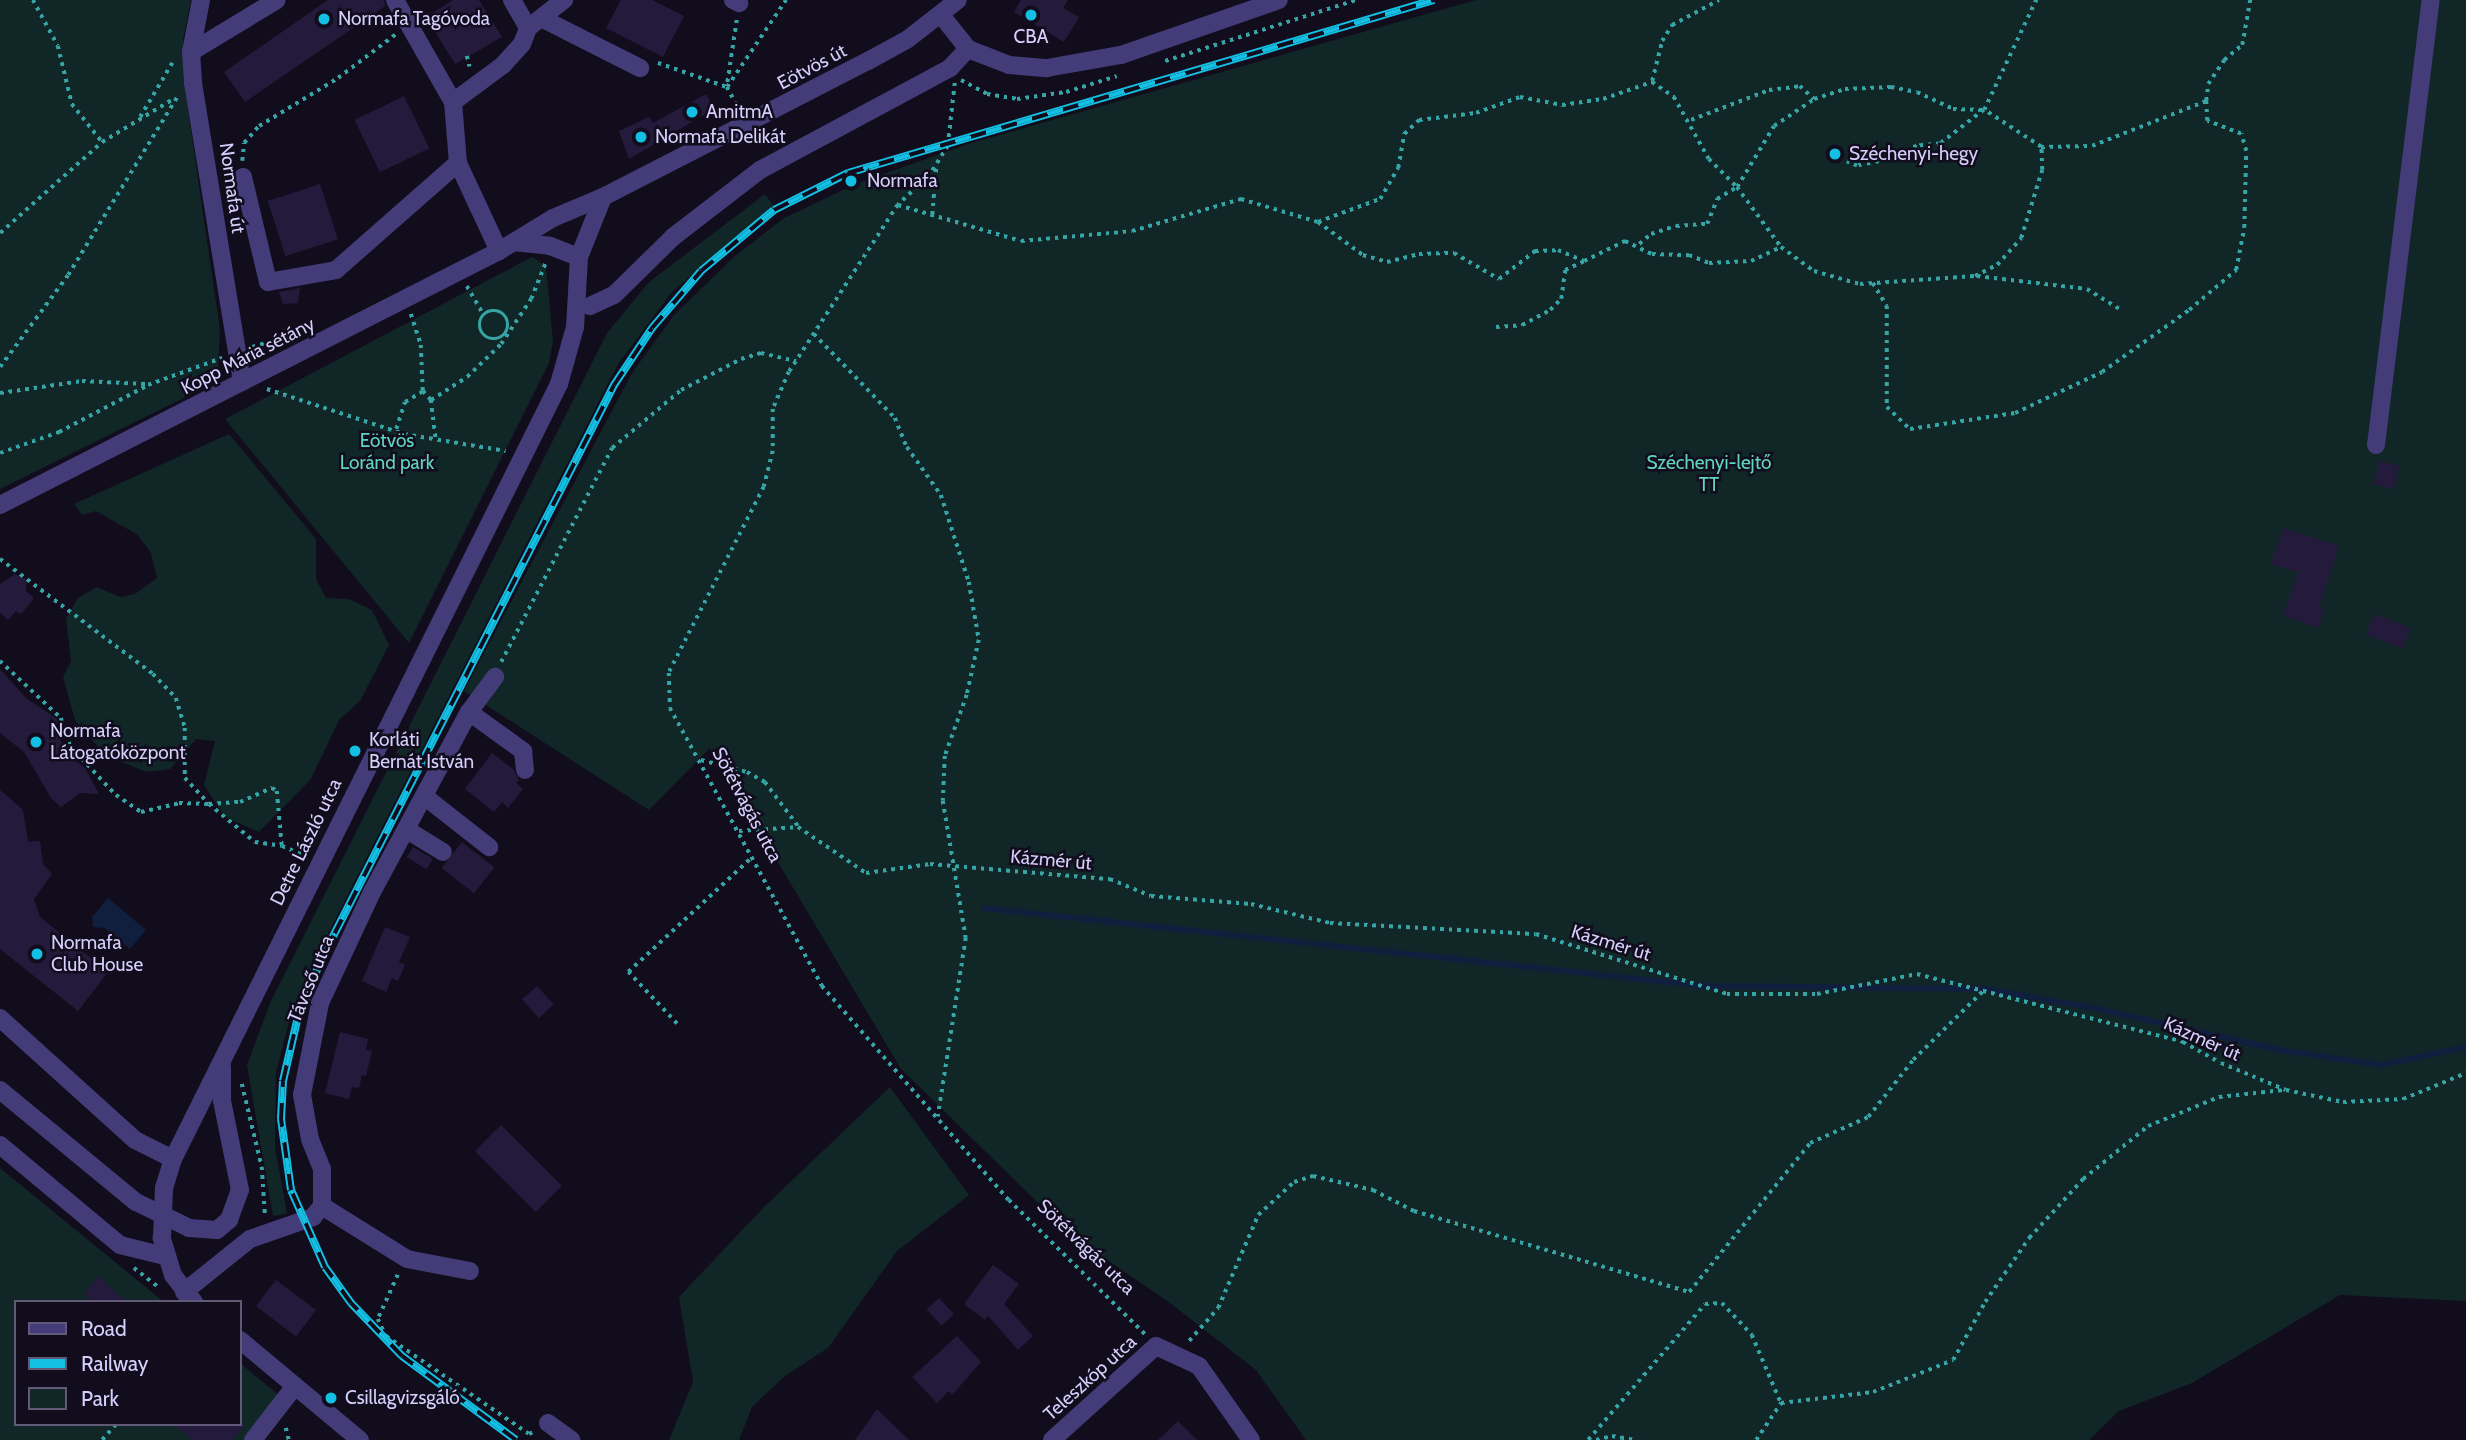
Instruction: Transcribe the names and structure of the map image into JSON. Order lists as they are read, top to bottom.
{
  "streets": {
    "street": [
      "Eötvös út",
      "Normafa út",
      "Kopp Mária sétány",
      "Detre László utca",
      "Távcső utca",
      "Teleszkóp utca"
    ],
    "path": ["Sötétvágás utca", "Kázmér út"]
  },
  "crossings": [
    ["Eötvös út", "Kopp Mária sétány"],
    ["Normafa út", "Kopp Mária sétány"],
    ["Sötétvágás utca", "Kázmér út"],
    ["Sötétvágás utca", "Teleszkóp utca"]
  ],
  "parks": ["Eötvös Loránd park", "Széchenyi-lejtő TT"],
  "places": [
    "CBA",
    "Normafa Tagóvoda",
    "AmitmA",
    "Normafa Delikát",
    "Széchenyi-hegy",
    "Normafa",
    "Normafa Látogatóközpont",
    "Korláti Bernát István",
    "Normafa Club House",
    "Csillagvizsgáló"
  ],
  "legend": ["Road", "Railway", "Park"]
}
